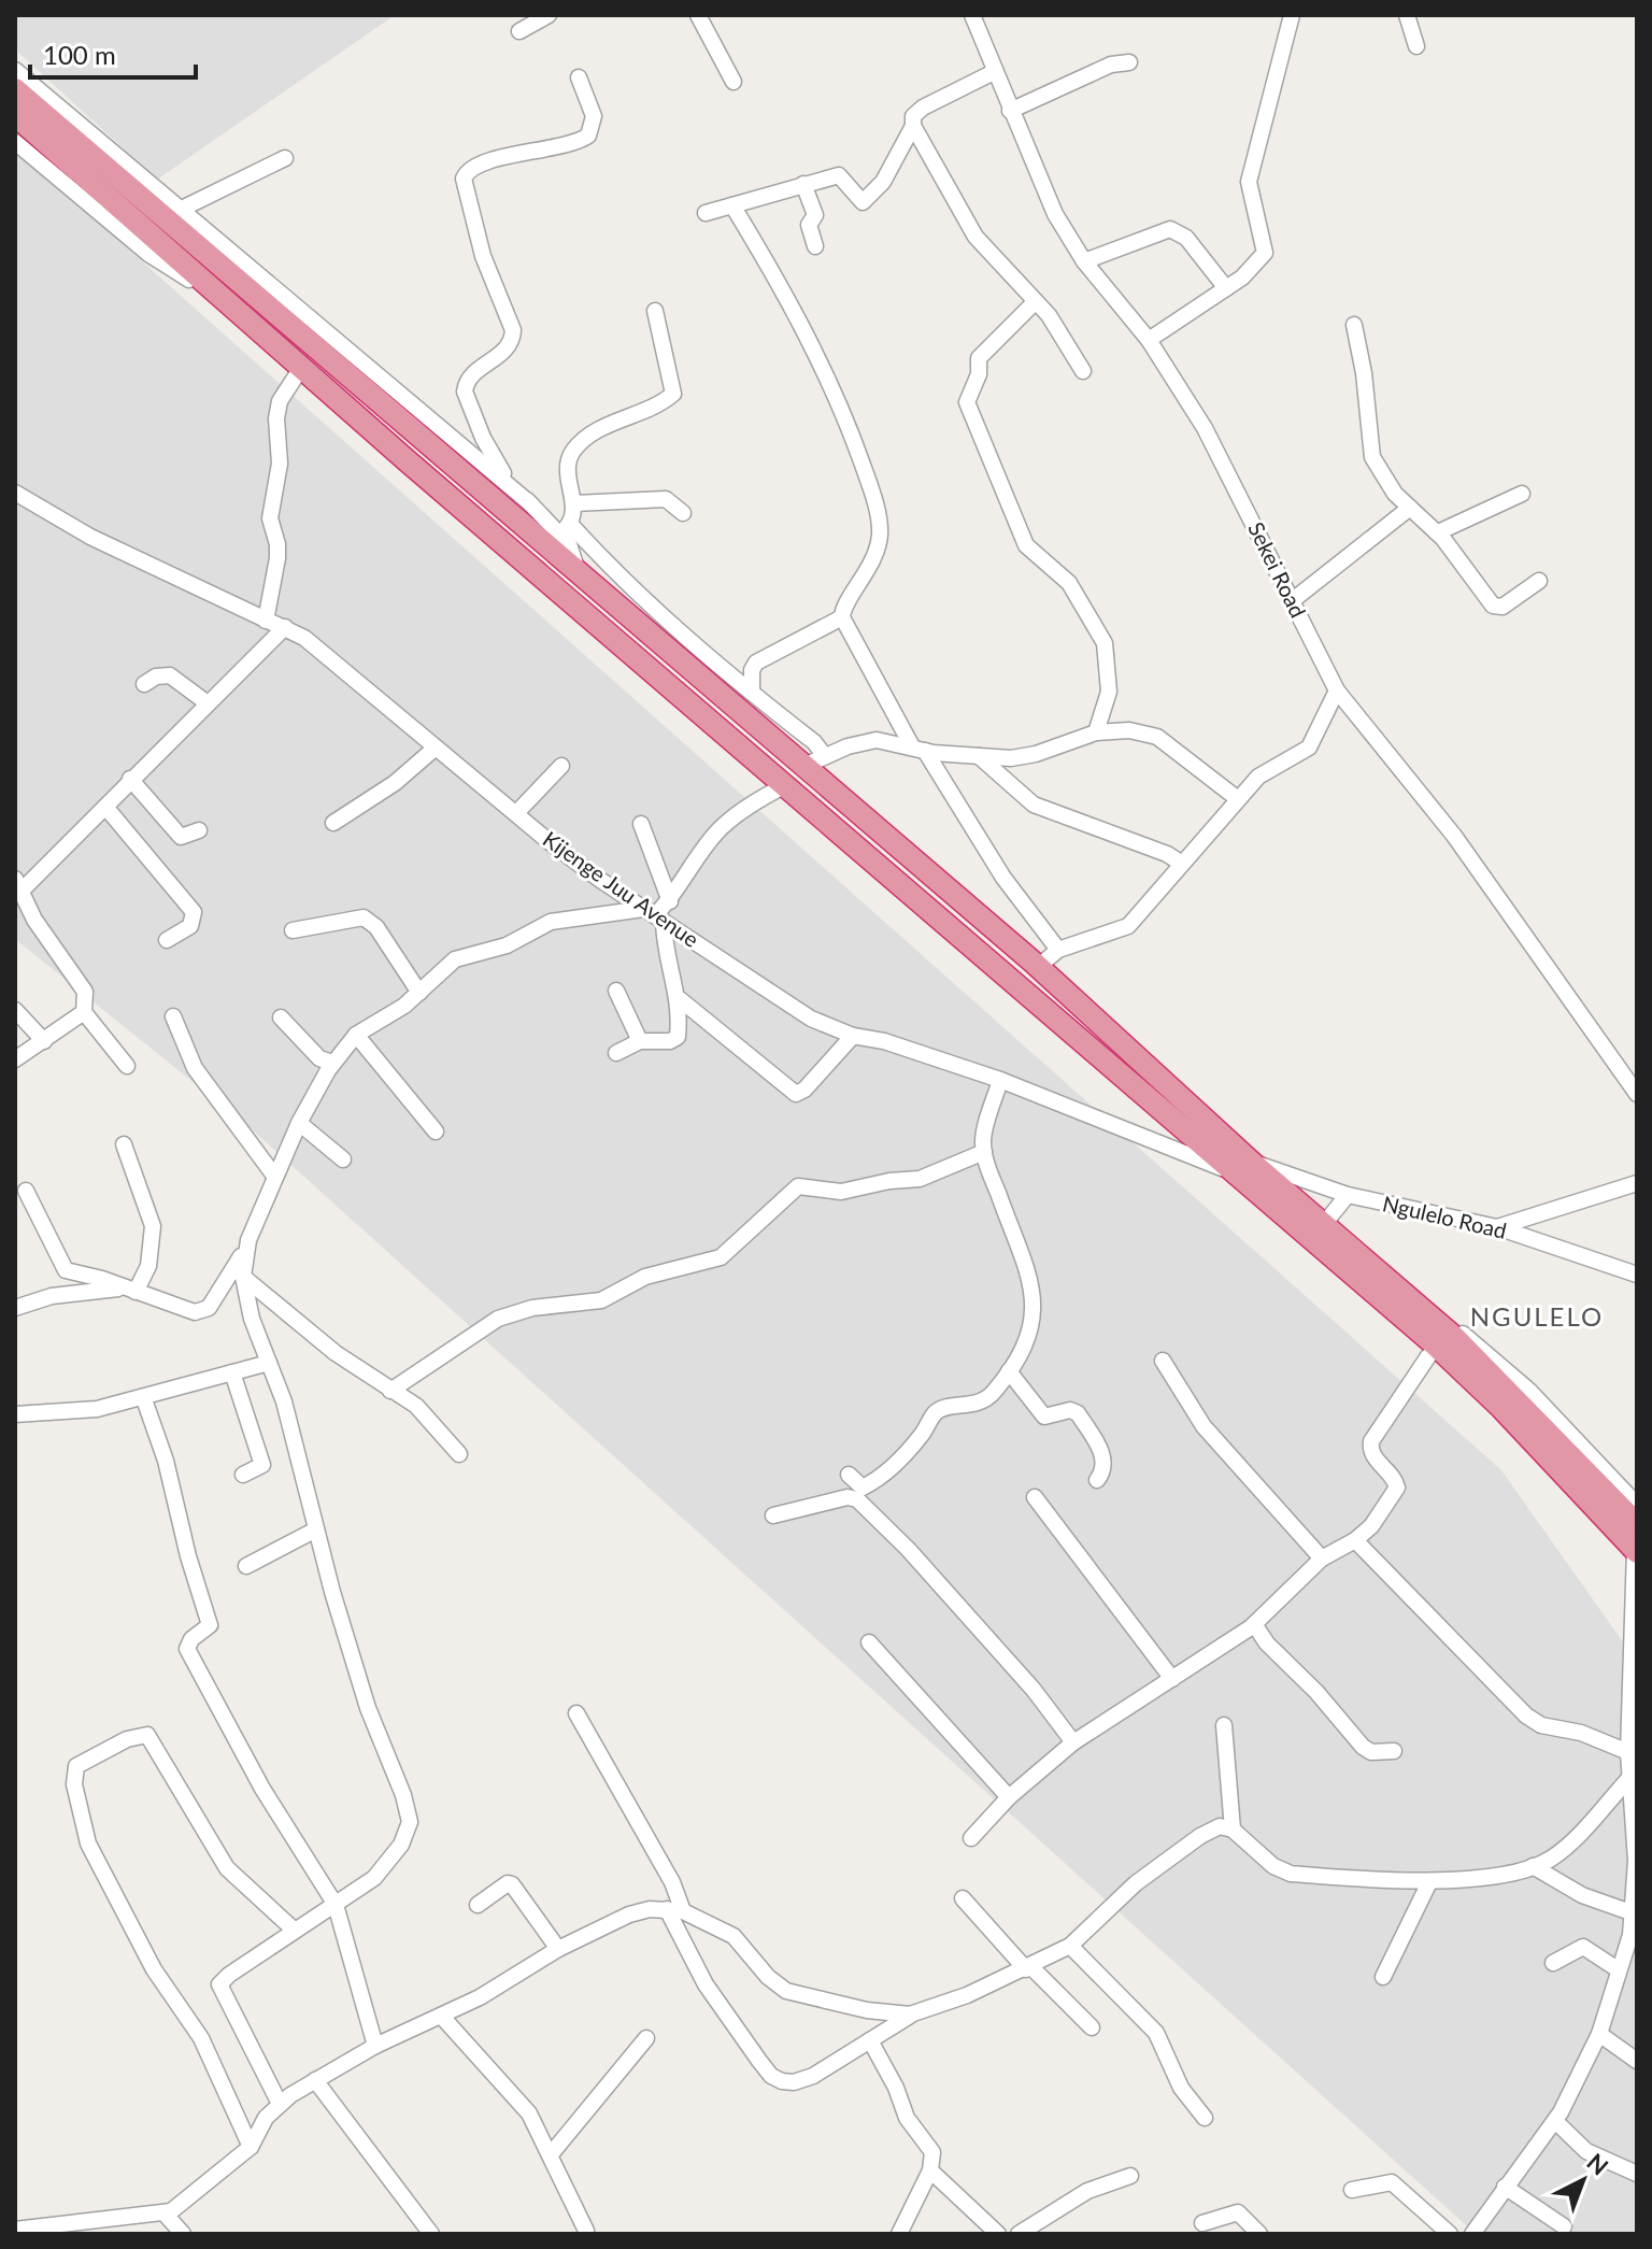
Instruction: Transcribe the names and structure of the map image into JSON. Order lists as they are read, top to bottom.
{
  "streets": {
    "street": ["Sekei Road", "Kijenge Juu Avenue", "Ngulelo Road"]
  },
  "districts": ["NGULELO"],
  "scale_bar": "100 m",
  "north": "top right"
}
